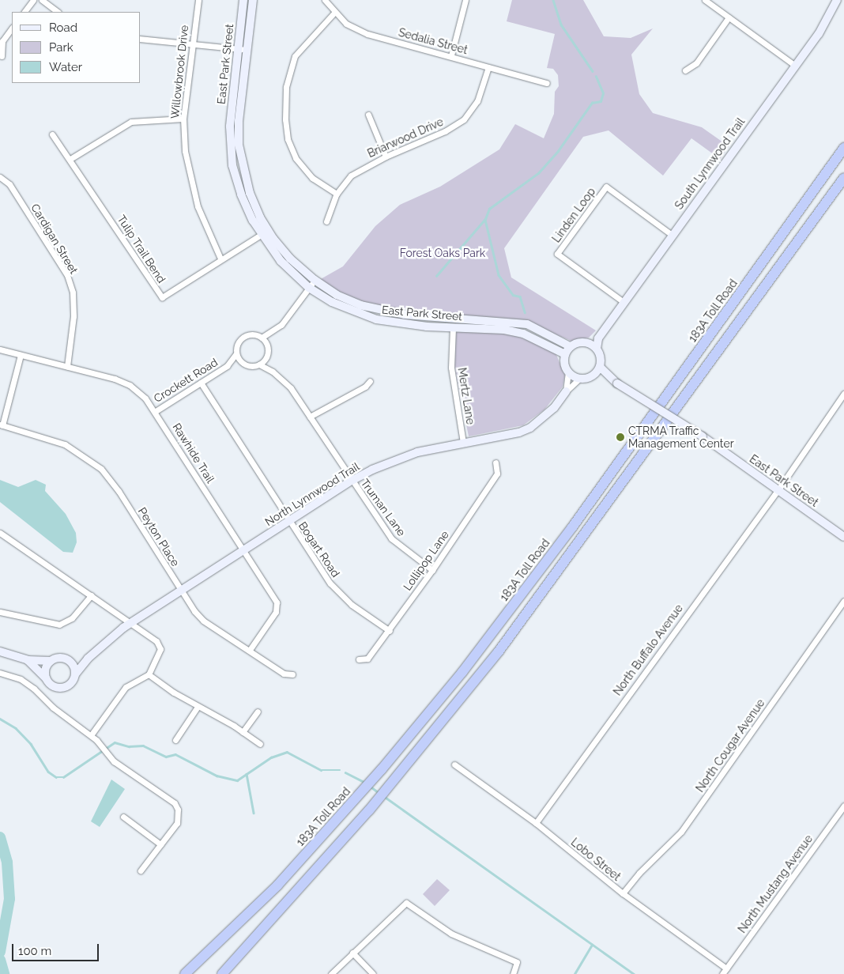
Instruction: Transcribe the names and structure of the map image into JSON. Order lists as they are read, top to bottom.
{
  "streets": {
    "highway": ["183A Toll Road"],
    "street": [
      "Sedalia Street",
      "East Park Street",
      "Willowbrook Drive",
      "Briarwood Drive",
      "South Lynnwood Trail",
      "Linden Loop",
      "Cardigan Street",
      "Tulip Trail Bend",
      "Crockett Road",
      "Mertz Lane",
      "Rawhide Trail",
      "North Lynnwood Trail",
      "Truman Lane",
      "Peyton Place",
      "Bogart Road",
      "Lollipop Lane",
      "North Buffalo Avenue",
      "North Cougar Avenue",
      "Lobo Street",
      "North Mustang Avenue"
    ]
  },
  "crossings": [
    ["Sedalia Street", "Briarwood Drive"],
    ["East Park Street", "South Lynnwood Trail"],
    ["East Park Street", "Tulip Trail Bend"],
    ["East Park Street", "Mertz Lane"],
    ["East Park Street", "North Lynnwood Trail"],
    ["East Park Street", "North Buffalo Avenue"],
    ["Willowbrook Drive", "Tulip Trail Bend"],
    ["South Lynnwood Trail", "Linden Loop"],
    ["South Lynnwood Trail", "North Lynnwood Trail"],
    ["Cardigan Street", "Rawhide Trail"],
    ["Crockett Road", "Rawhide Trail"],
    ["Crockett Road", "Truman Lane"],
    ["Crockett Road", "Bogart Road"],
    ["Mertz Lane", "North Lynnwood Trail"],
    ["Rawhide Trail", "North Lynnwood Trail"],
    ["Rawhide Trail", "Peyton Place"],
    ["North Lynnwood Trail", "Truman Lane"],
    ["North Lynnwood Trail", "Peyton Place"],
    ["North Lynnwood Trail", "Bogart Road"],
    ["Truman Lane", "Lollipop Lane"],
    ["Bogart Road", "Lollipop Lane"],
    ["North Buffalo Avenue", "Lobo Street"],
    ["North Cougar Avenue", "Lobo Street"],
    ["Lobo Street", "North Mustang Avenue"]
  ],
  "parks": ["Forest Oaks Park"],
  "places": ["CTRMA Traffic Management Center"],
  "legend": ["Road", "Park", "Water"],
  "scale_bar": "100 m"
}
